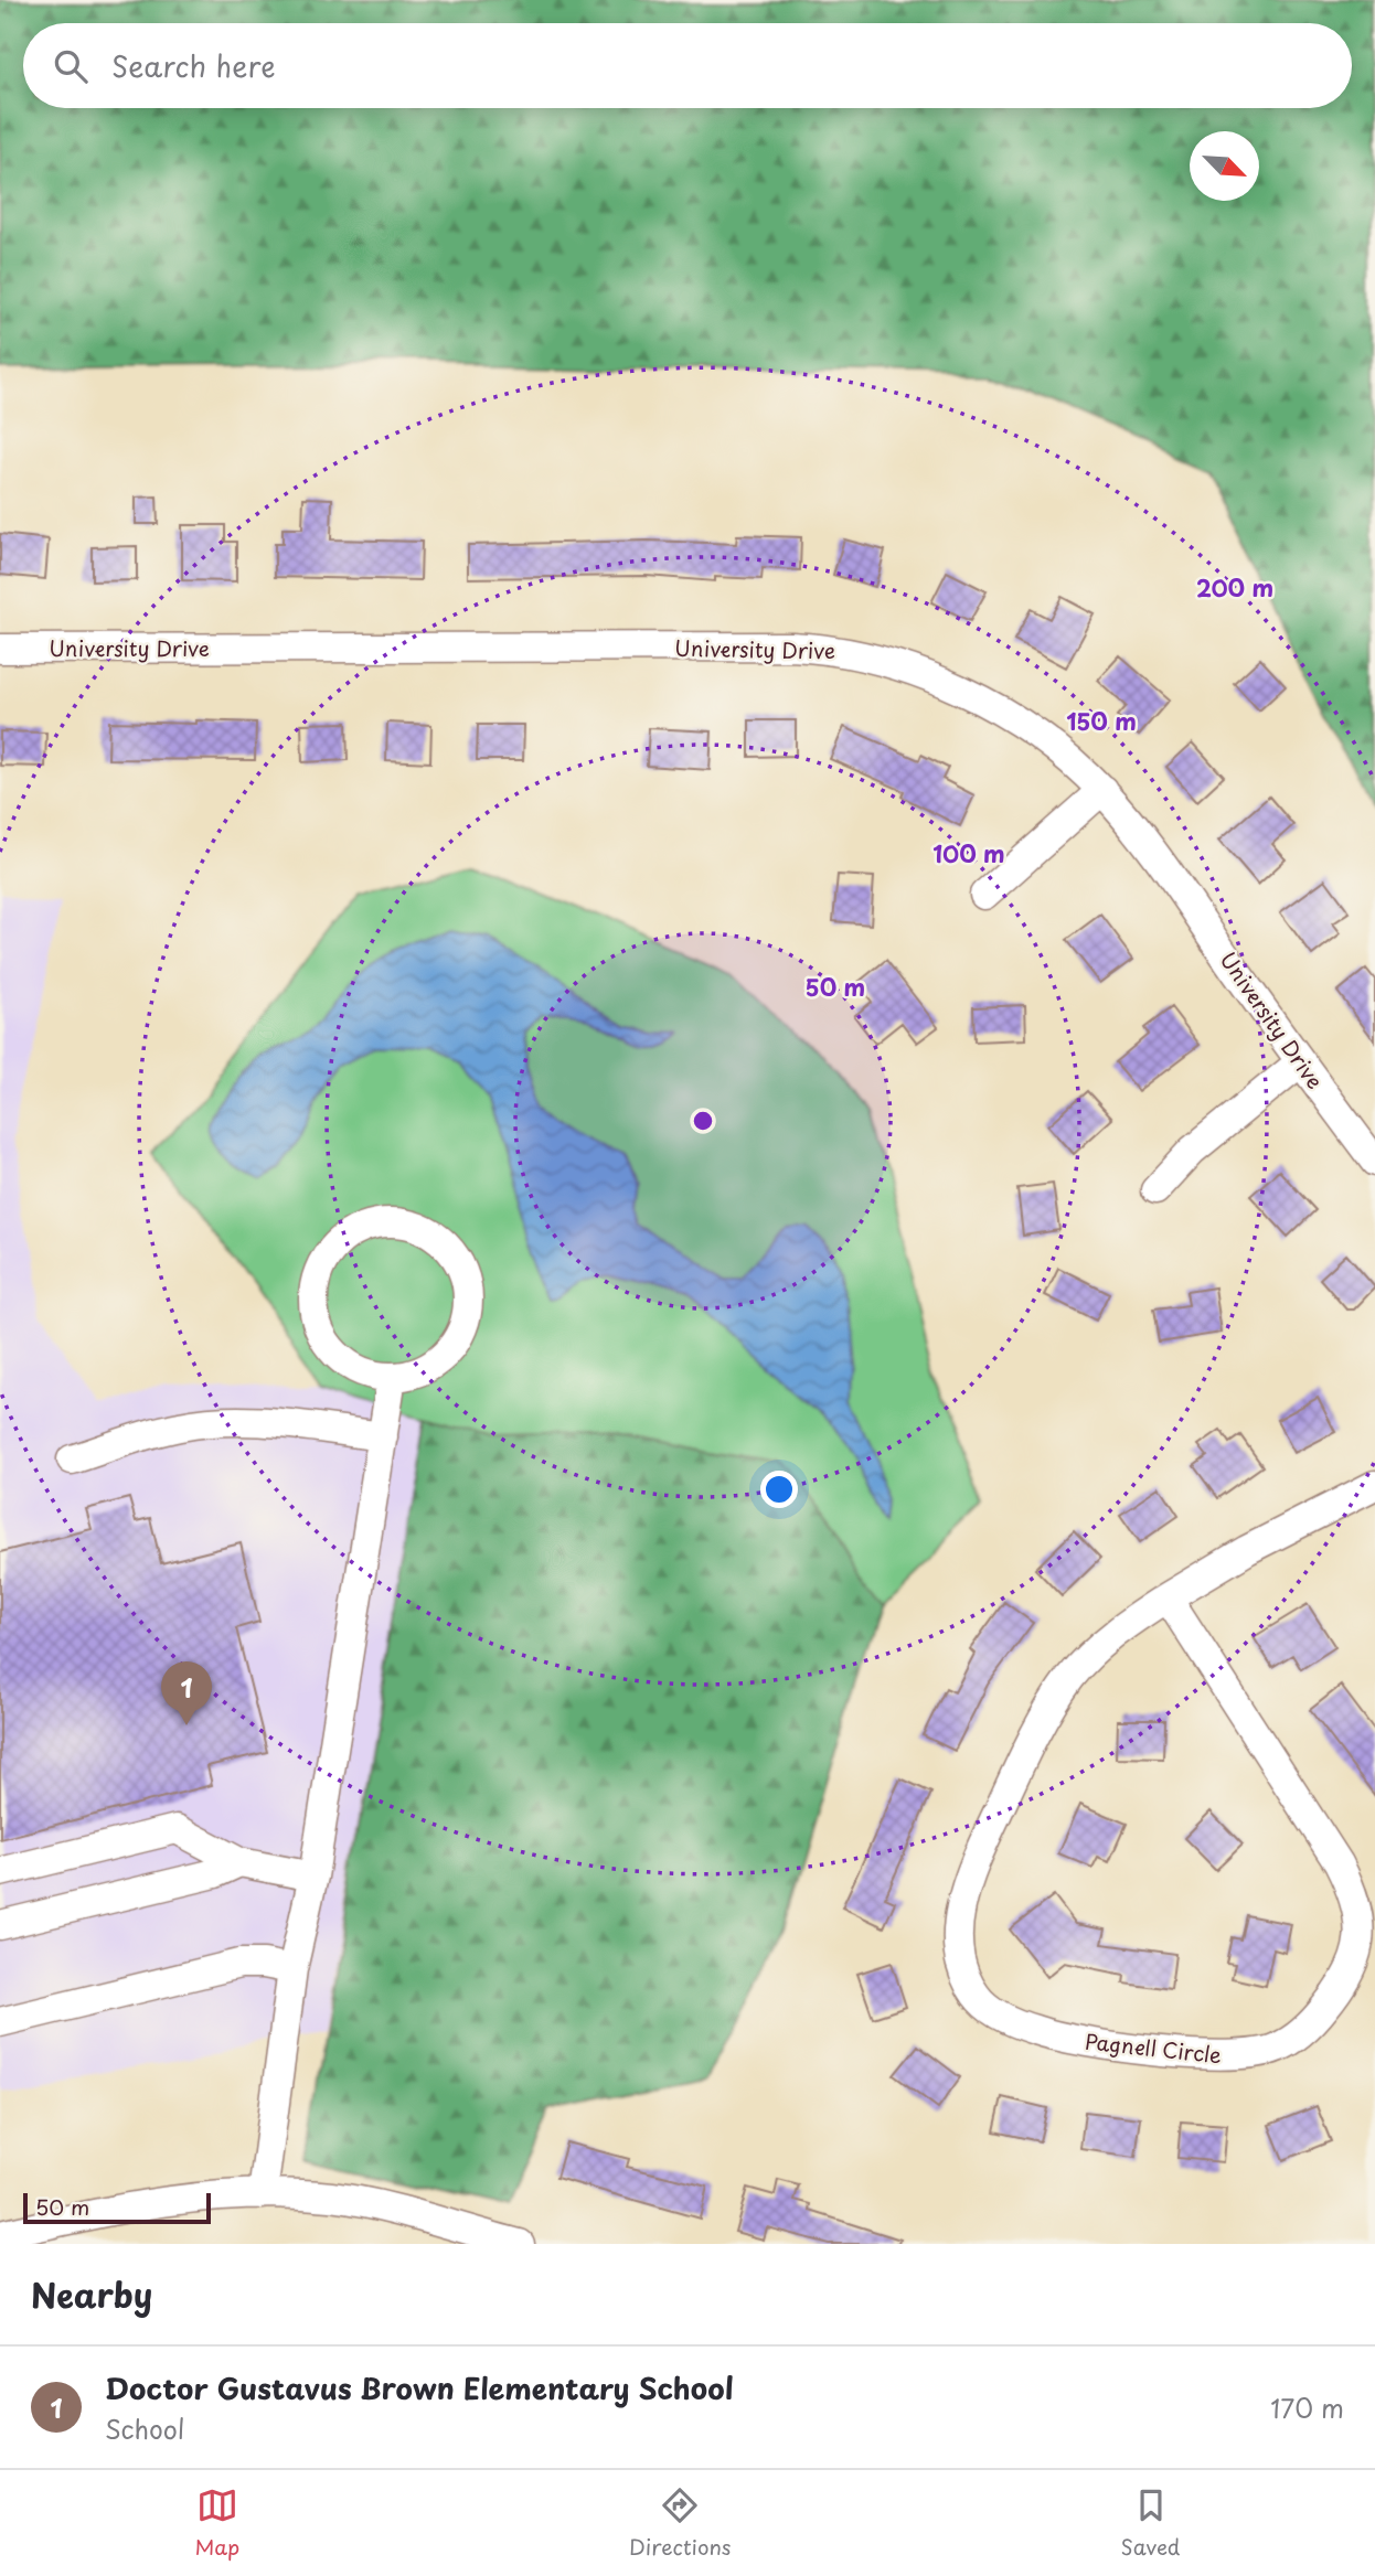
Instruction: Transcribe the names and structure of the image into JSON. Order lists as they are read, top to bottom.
{
  "streets": {
    "street": ["University Drive", "Pagnell Circle"]
  },
  "scale_bar": "50 m",
  "north": "bottom right",
  "page": {
    "search": "Search here",
    "pins": "1",
    "scale": "50 m",
    "heading": "Nearby",
    "list": [
      {
        "mark": "1",
        "name": "Doctor Gustavus Brown Elementary School",
        "note": "School",
        "value": "170 m"
      }
    ],
    "nav": ["Map", "Directions", "Saved"]
  },
  "rings": [
    "200 m",
    "150 m",
    "100 m",
    "50 m"
  ]
}
